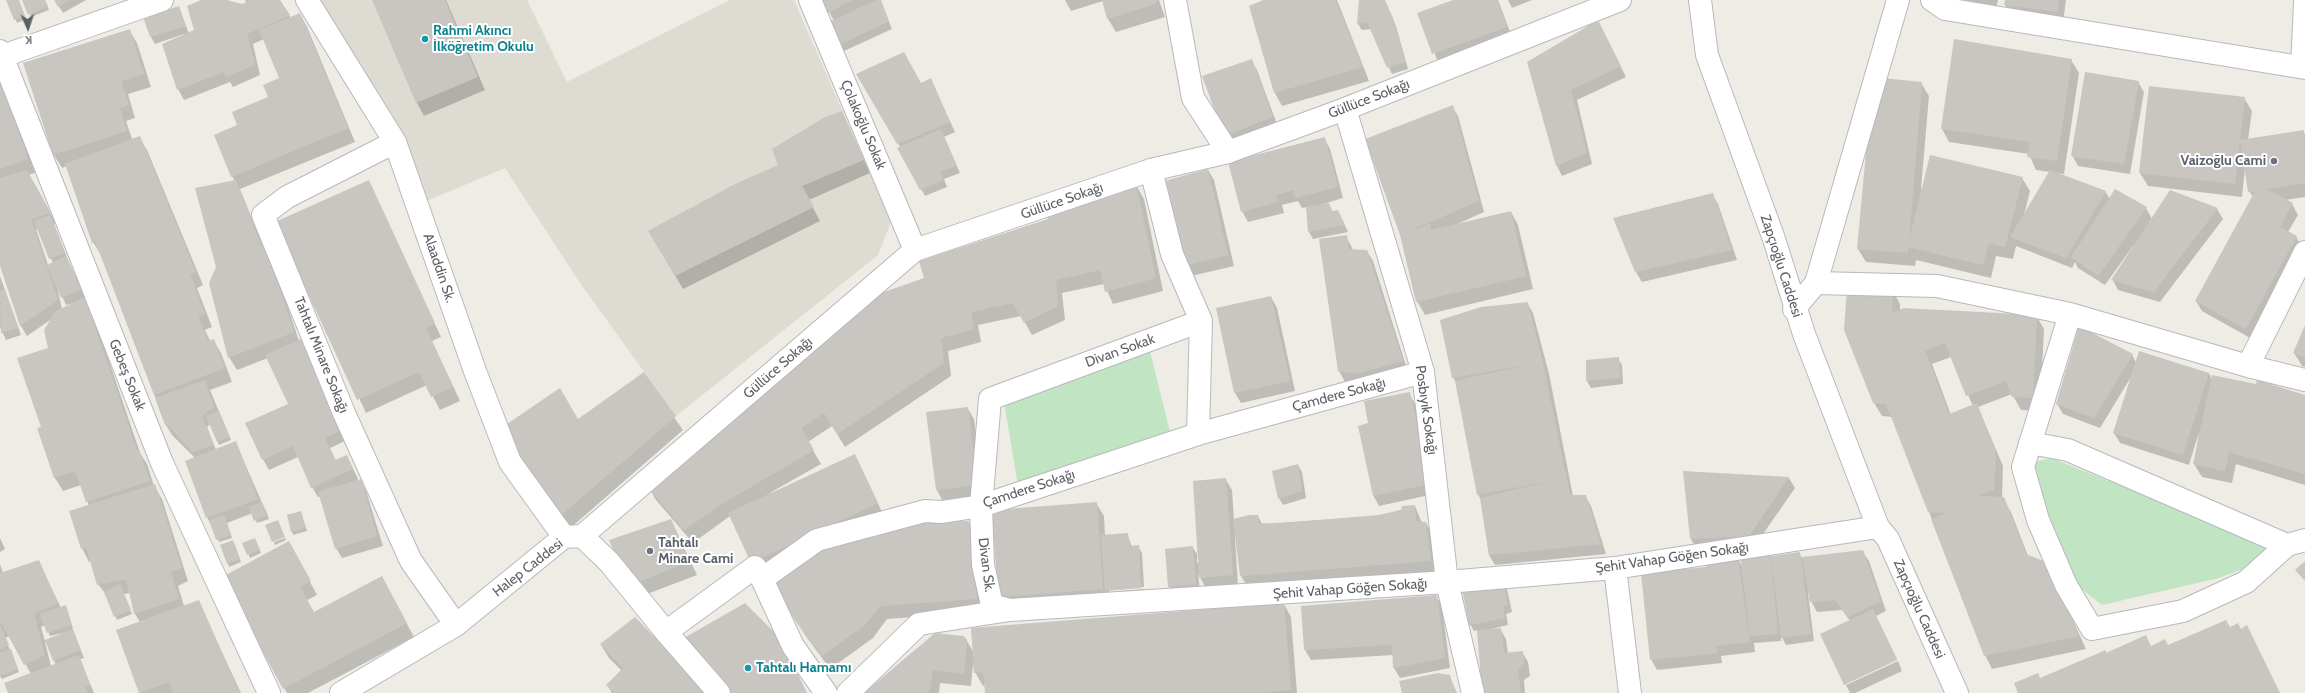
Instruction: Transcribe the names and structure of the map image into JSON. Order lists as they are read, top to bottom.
{
  "streets": {
    "street": [
      "Güllüce Sokağı",
      "Çolakoğlu Sokak",
      "Zapçıoğlu Caddesi",
      "Alaaddin Sk.",
      "Divan Sokak",
      "Tahtalı Minare Sokağı",
      "Gebeş Sokak",
      "Çamdere Sokağı",
      "Posbıyık Sokağı",
      "Şehit Vahap Göğen Sokağı",
      "Divan Sk.",
      "Halep Caddesi"
    ]
  },
  "crossings": [
    ["Güllüce Sokağı", "Çolakoğlu Sokak"],
    ["Güllüce Sokağı", "Alaaddin Sk."],
    ["Güllüce Sokağı", "Posbıyık Sokağı"],
    ["Güllüce Sokağı", "Halep Caddesi"],
    ["Zapçıoğlu Caddesi", "Şehit Vahap Göğen Sokağı"],
    ["Alaaddin Sk.", "Tahtalı Minare Sokağı"],
    ["Alaaddin Sk.", "Halep Caddesi"],
    ["Divan Sokak", "Çamdere Sokağı"],
    ["Divan Sokak", "Divan Sk."],
    ["Tahtalı Minare Sokağı", "Halep Caddesi"],
    ["Çamdere Sokağı", "Posbıyık Sokağı"],
    ["Çamdere Sokağı", "Divan Sk."],
    ["Posbıyık Sokağı", "Şehit Vahap Göğen Sokağı"],
    ["Şehit Vahap Göğen Sokağı", "Divan Sk."]
  ],
  "places": [
    "Rahmi Akıncı İlköğretim Okulu",
    "Vaizoğlu Cami",
    "Tahtalı Minare Cami",
    "Tahtalı Hamamı"
  ],
  "north": "bottom"
}
